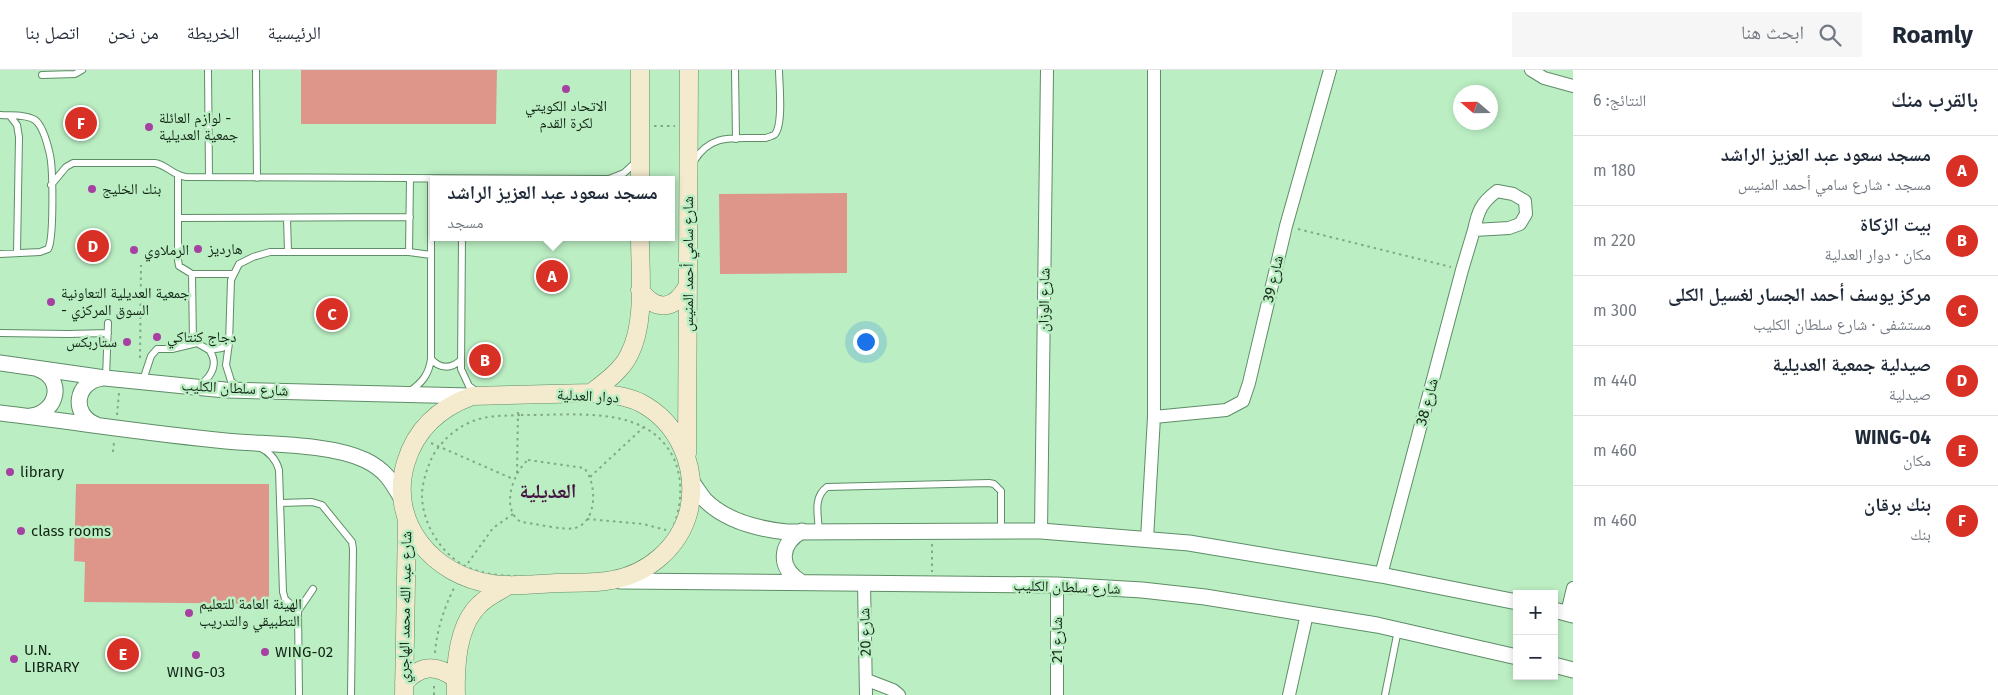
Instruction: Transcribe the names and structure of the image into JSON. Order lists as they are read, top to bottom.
{
  "streets": {
    "main road": ["شارع سامي أحمد المنيس", "دوار العدلية", "شارع عبد الله محمد الهاجري"],
    "street": [
      "شارع 39",
      "شارع الوزان",
      "شارع سلطان الكليب",
      "شارع 38",
      "شارع 20",
      "شارع 21"
    ]
  },
  "crossings": [
    ["شارع سامي أحمد المنيس", "دوار العدلية"],
    ["شارع سلطان الكليب", "دوار العدلية"],
    ["شارع سلطان الكليب", "شارع 20"],
    ["شارع سلطان الكليب", "شارع 21"],
    ["دوار العدلية", "شارع عبد الله محمد الهاجري"]
  ],
  "districts": ["العديلية"],
  "places": [
    "الاتحاد الكويتي لكرة القدم",
    "لوازم العائلة - جمعية العديلية",
    "بنك الخليج",
    "هارديز",
    "الرملاوي",
    "جمعية العديلية التعاونية - السوق المركزي",
    "دجاج كنتاكي",
    "ستاربكس",
    "library",
    "class rooms",
    "الهيئة العامة للتعليم التطبيقي والتدريب",
    "WING-02",
    "WING-03",
    "U.N. LIBRARY"
  ],
  "north": "left",
  "page": {
    "header": "Roamly",
    "search": "ابحث هنا",
    "nav": [
      "الرئيسية",
      "الخريطة",
      "من نحن",
      "اتصل بنا"
    ],
    "heading": ["بالقرب منك", "النتائج: 6"],
    "pins": [
      "F",
      "D",
      "A",
      "C",
      "B",
      "E"
    ],
    "list": [
      {
        "mark": "A",
        "name": "مسجد سعود عبد العزيز الراشد",
        "note": "مسجد · شارع سامي أحمد المنيس",
        "value": "180 m"
      },
      {
        "mark": "B",
        "name": "بيت الزكاة",
        "note": "مكان · دوار العدلية",
        "value": "220 m"
      },
      {
        "mark": "C",
        "name": "مركز يوسف أحمد الجسار لغسيل الكلى",
        "note": "مستشفى · شارع سلطان الكليب",
        "value": "300 m"
      },
      {
        "mark": "D",
        "name": "صيدلية جمعية العديلية",
        "note": "صيدلية",
        "value": "440 m"
      },
      {
        "mark": "E",
        "name": "WING-04",
        "note": "مكان",
        "value": "460 m"
      },
      {
        "mark": "F",
        "name": "بنك برقان",
        "note": "بنك",
        "value": "460 m"
      }
    ],
    "popup": ["مسجد سعود عبد العزيز الراشد", "مسجد"],
    "map_buttons": ["+", "−"]
  }
}
